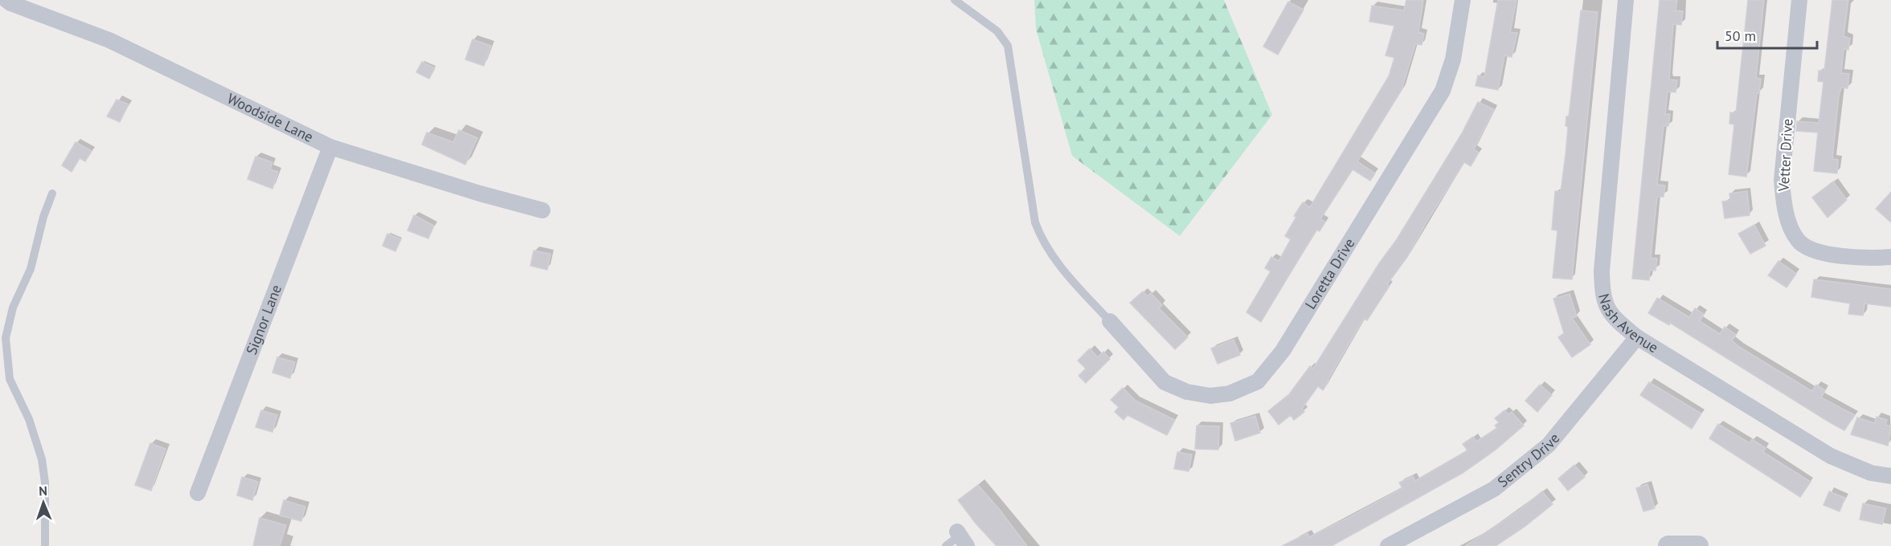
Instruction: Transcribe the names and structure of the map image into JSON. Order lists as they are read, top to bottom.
{
  "streets": {
    "street": [
      "Woodside Lane",
      "Vetter Drive",
      "Loretta Drive",
      "Signor Lane",
      "Nash Avenue",
      "Sentry Drive"
    ]
  },
  "crossings": [
    ["Woodside Lane", "Signor Lane"],
    ["Nash Avenue", "Sentry Drive"]
  ],
  "scale_bar": "50 m",
  "north": "top"
}
